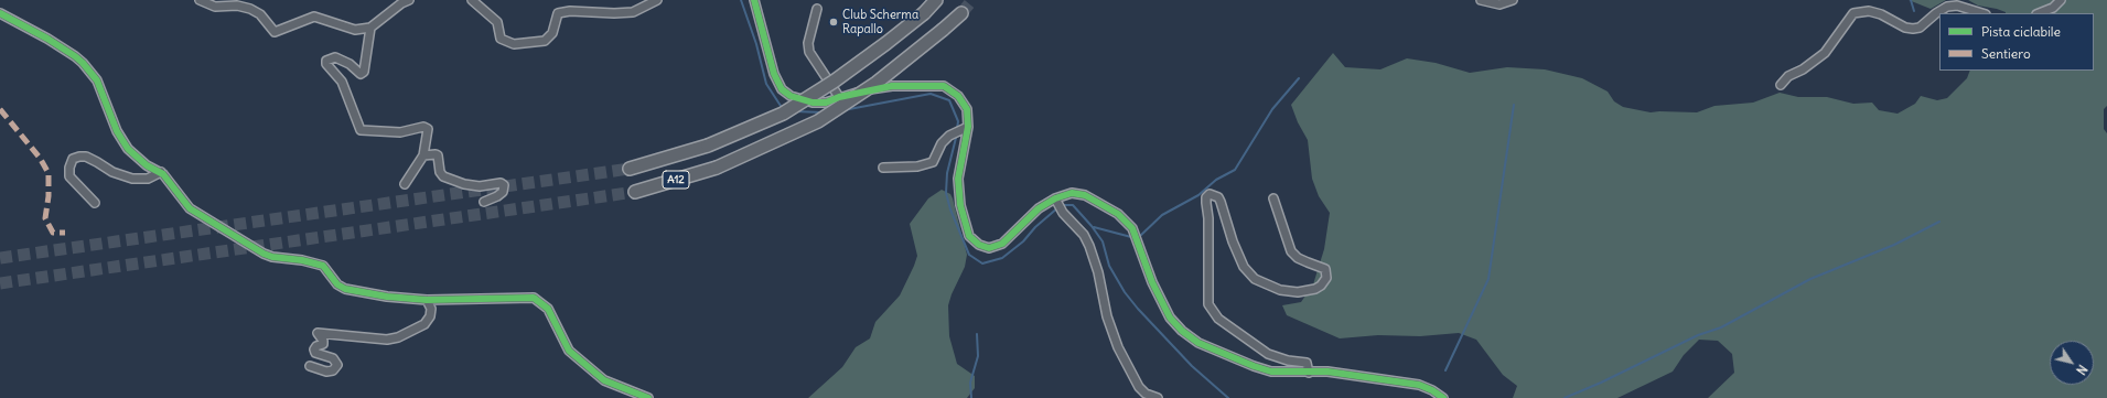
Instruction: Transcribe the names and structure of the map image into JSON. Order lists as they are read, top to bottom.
{
  "streets": {
    "highway": ["A12"]
  },
  "places": ["Club Scherma Rapallo"],
  "legend": ["Pista ciclabile", "Sentiero"],
  "north": "bottom right"
}
